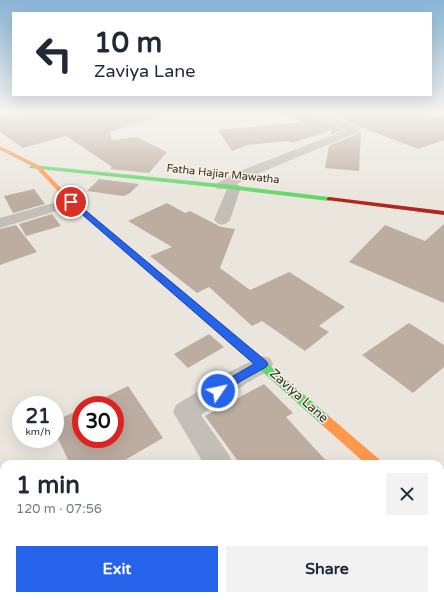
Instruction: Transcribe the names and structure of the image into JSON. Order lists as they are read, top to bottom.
{
  "streets": {
    "street": ["Fatha Hajiar Mawatha", "Zaviya Lane"]
  },
  "crossings": [
    ["Fatha Hajiar Mawatha", "Zaviya Lane"]
  ],
  "page": {
    "turn": ["10 m", "Zaviya Lane"],
    "speed": "21 km/h",
    "limit": "30",
    "heading": ["1 min", "120 m · 07:56"],
    "buttons": ["Exit", "Share"]
  }
}
